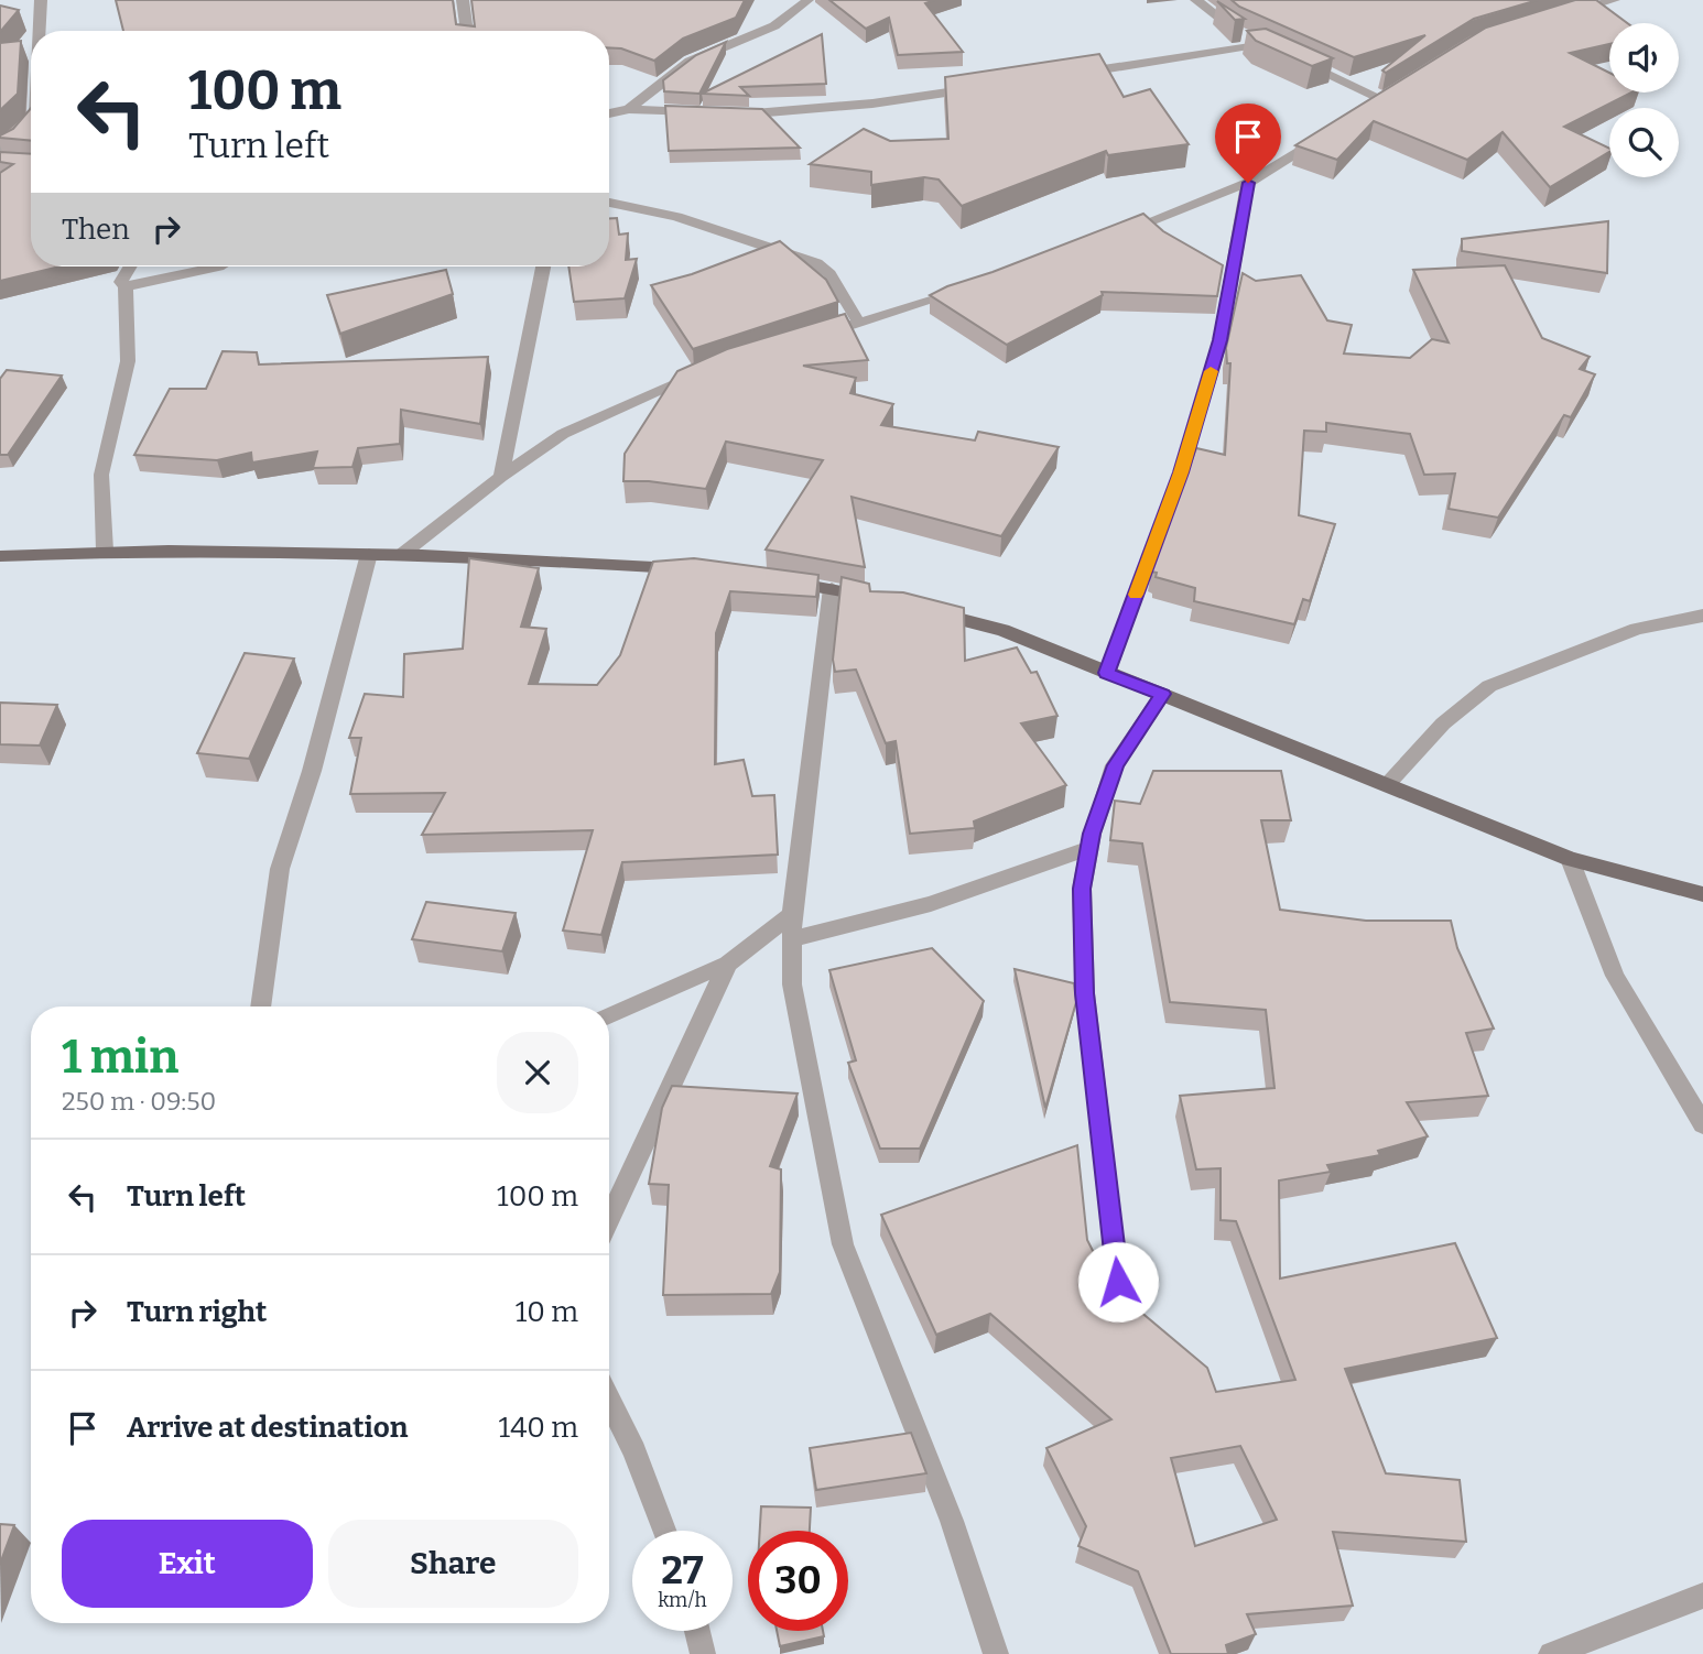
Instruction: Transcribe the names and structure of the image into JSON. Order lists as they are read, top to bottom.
{
  "page": {
    "turn": ["100 m", "Turn left"],
    "then": "Then",
    "heading": ["1 min", "250 m · 09:50"],
    "list": [
      {
        "name": "Turn left",
        "value": "100 m"
      },
      {
        "name": "Turn right",
        "value": "10 m"
      },
      {
        "name": "Arrive at destination",
        "value": "140 m"
      }
    ],
    "buttons": ["Exit", "Share"],
    "speed": "27 km/h",
    "limit": "30"
  }
}
